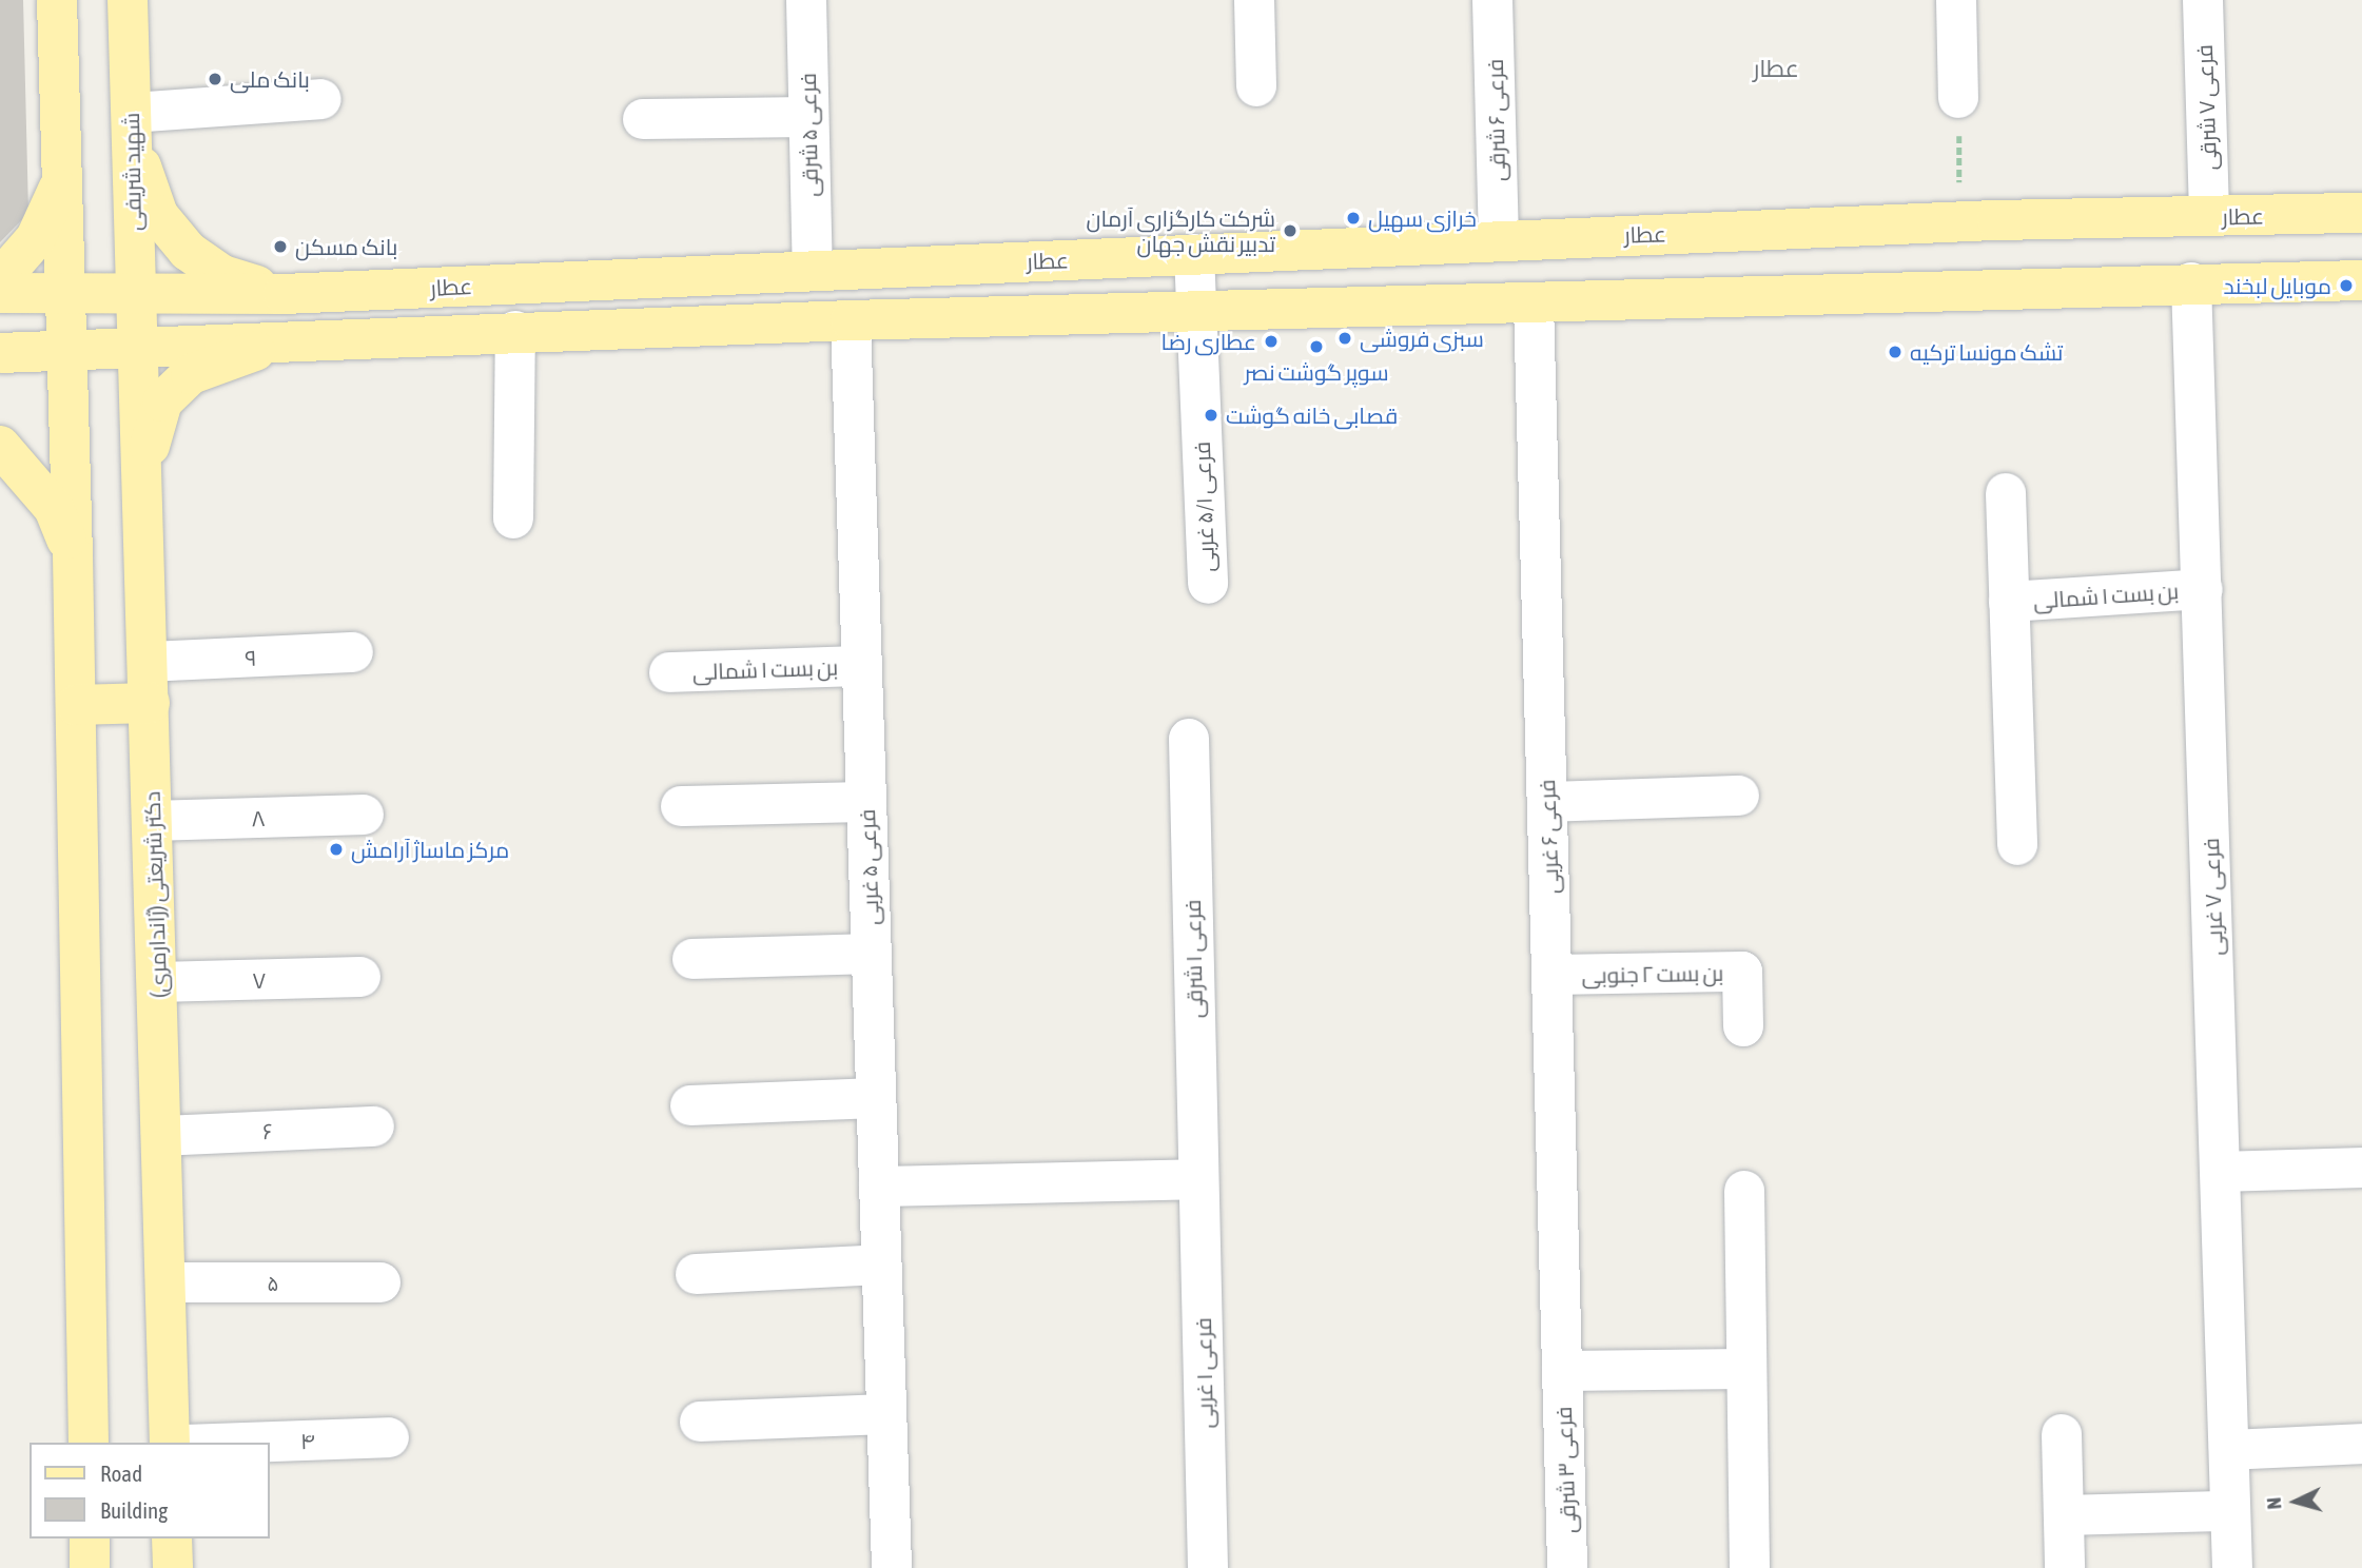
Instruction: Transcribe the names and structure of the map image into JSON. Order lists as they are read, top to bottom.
{
  "streets": {
    "main road": ["شهید شریفی", "عطار", "دکتر شریعتی (ژاندارمری)"],
    "street": [
      "فرعی ۷ شرقی",
      "فرعی ۶ شرقی",
      "فرعی ۵ شرقی",
      "فرعی ۵/۱ غربی",
      "بن بست ۱ شمالی",
      "۹",
      "۸",
      "فرعی ۶ غربی",
      "فرعی ۵ غربی",
      "فرعی ۷ غربی",
      "فرعی ۱ شرقی",
      "بن بست ۲ جنوبی",
      "۷",
      "۶",
      "۵",
      "فرعی ۱ غربی",
      "۴",
      "فرعی ۳ شرقی"
    ]
  },
  "crossings": [
    ["فرعی ۷ شرقی", "عطار"],
    ["فرعی ۶ شرقی", "عطار"],
    ["فرعی ۵ شرقی", "عطار"],
    ["شهید شریفی", "عطار"],
    ["شهید شریفی", "دکتر شریعتی (ژاندارمری)"],
    ["عطار", "فرعی ۵/۱ غربی"],
    ["عطار", "فرعی ۶ غربی"],
    ["عطار", "فرعی ۵ غربی"],
    ["عطار", "دکتر شریعتی (ژاندارمری)"],
    ["عطار", "فرعی ۷ غربی"],
    ["بن بست ۱ شمالی", "فرعی ۵ غربی"],
    ["بن بست ۱ شمالی", "فرعی ۷ غربی"],
    ["۹", "دکتر شریعتی (ژاندارمری)"],
    ["۸", "دکتر شریعتی (ژاندارمری)"],
    ["فرعی ۶ غربی", "بن بست ۲ جنوبی"],
    ["فرعی ۶ غربی", "فرعی ۳ شرقی"],
    ["دکتر شریعتی (ژاندارمری)", "۷"],
    ["دکتر شریعتی (ژاندارمری)", "۶"],
    ["دکتر شریعتی (ژاندارمری)", "۵"],
    ["فرعی ۱ شرقی", "فرعی ۱ غربی"]
  ],
  "districts": ["عطار"],
  "places": [
    "بانک ملی",
    "خرازی سهیل",
    "شرکت کارگزاری آرمان تدبیر نقش جهان",
    "بانک مسکن",
    "موبایل لبخند",
    "سبزی فروشی",
    "عطاری رضا",
    "سوپر گوشت نصر",
    "تشک مونسا ترکیه",
    "قصابی خانه گوشت",
    "مرکز ماساژ آرامش"
  ],
  "legend": ["Road", "Building"],
  "north": "left"
}
